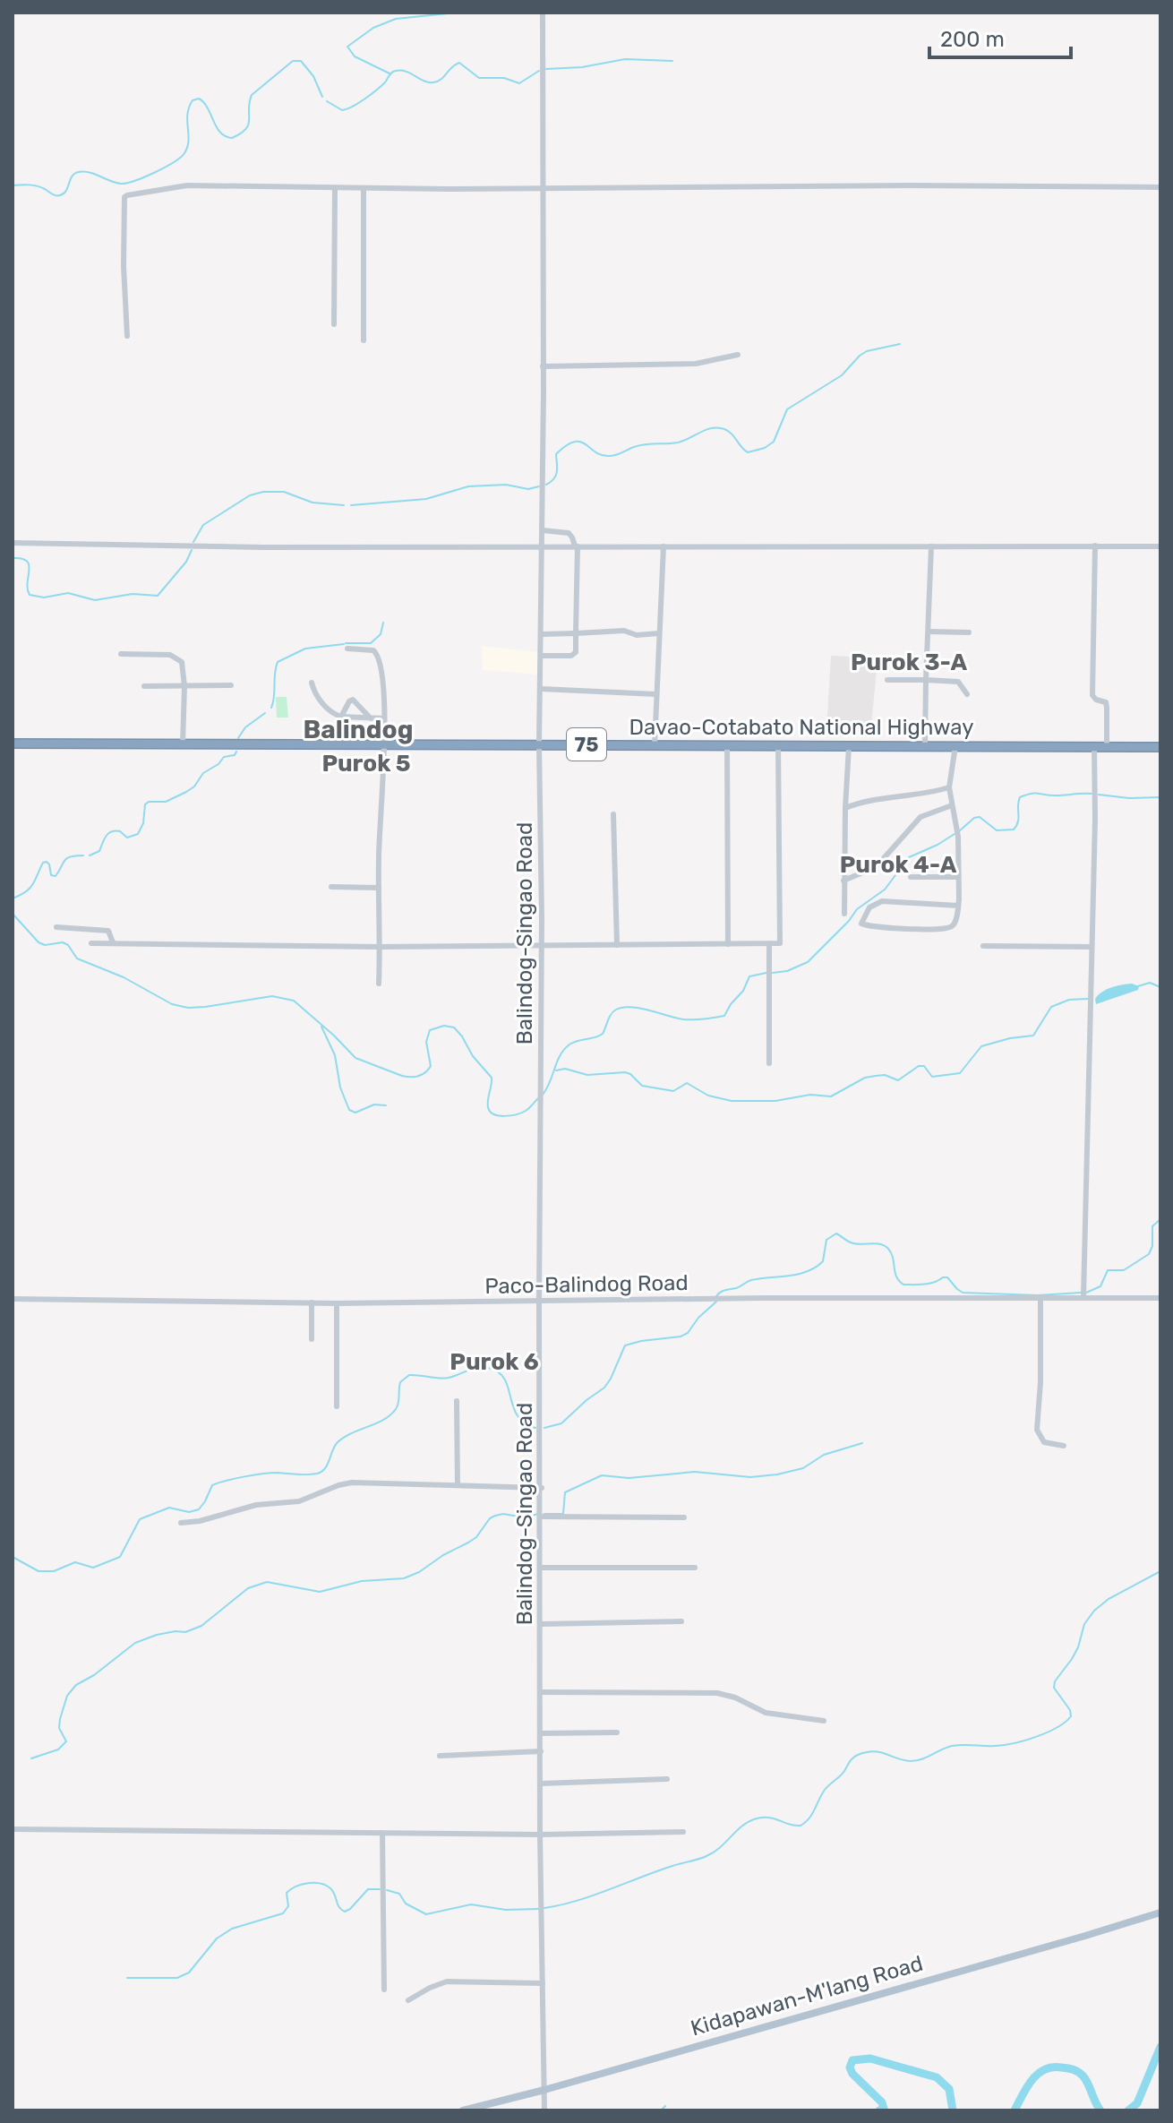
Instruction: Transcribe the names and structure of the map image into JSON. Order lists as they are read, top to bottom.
{
  "streets": {
    "highway": ["Davao-Cotabato National Highway", "75"],
    "main road": ["Kidapawan-M'lang Road"],
    "street": ["Balindog-Singao Road", "Paco-Balindog Road"]
  },
  "crossings": [
    ["Davao-Cotabato National Highway", "Balindog-Singao Road"],
    ["Balindog-Singao Road", "Paco-Balindog Road"],
    ["Balindog-Singao Road", "Kidapawan-M'lang Road"]
  ],
  "districts": [
    "Purok 3-A",
    "Balindog",
    "Purok 5",
    "Purok 4-A",
    "Purok 6"
  ],
  "scale_bar": "200 m"
}
